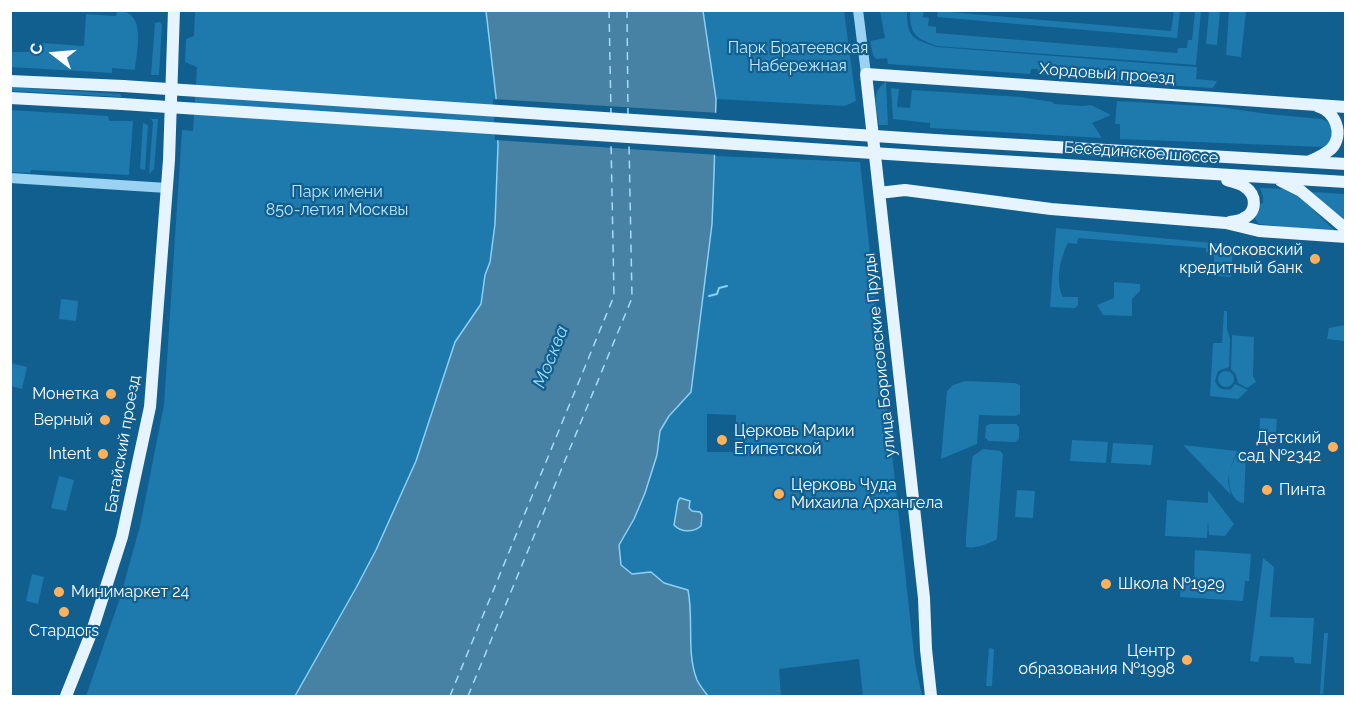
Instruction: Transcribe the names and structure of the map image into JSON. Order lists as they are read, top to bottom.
{
  "streets": {
    "main road": [
      "Хордовый проезд",
      "Бесединское шоссе",
      "улица Борисовские Пруды",
      "Батайский проезд"
    ]
  },
  "crossings": [
    ["Хордовый проезд", "улица Борисовские Пруды"]
  ],
  "water": ["Москва"],
  "parks": ["Парк Братеевская Набережная", "Парк имени 850-летия Москвы"],
  "places": [
    "Московский кредитный банк",
    "Монетка",
    "Верный",
    "Церковь Марии Египетской",
    "Детский сад №2342",
    "Intent",
    "Пинта",
    "Церковь Чуда Михаила Архангела",
    "Школа №1929",
    "Минимаркет 24",
    "Стардогs",
    "Центр образования №1998"
  ],
  "north": "left"
}
